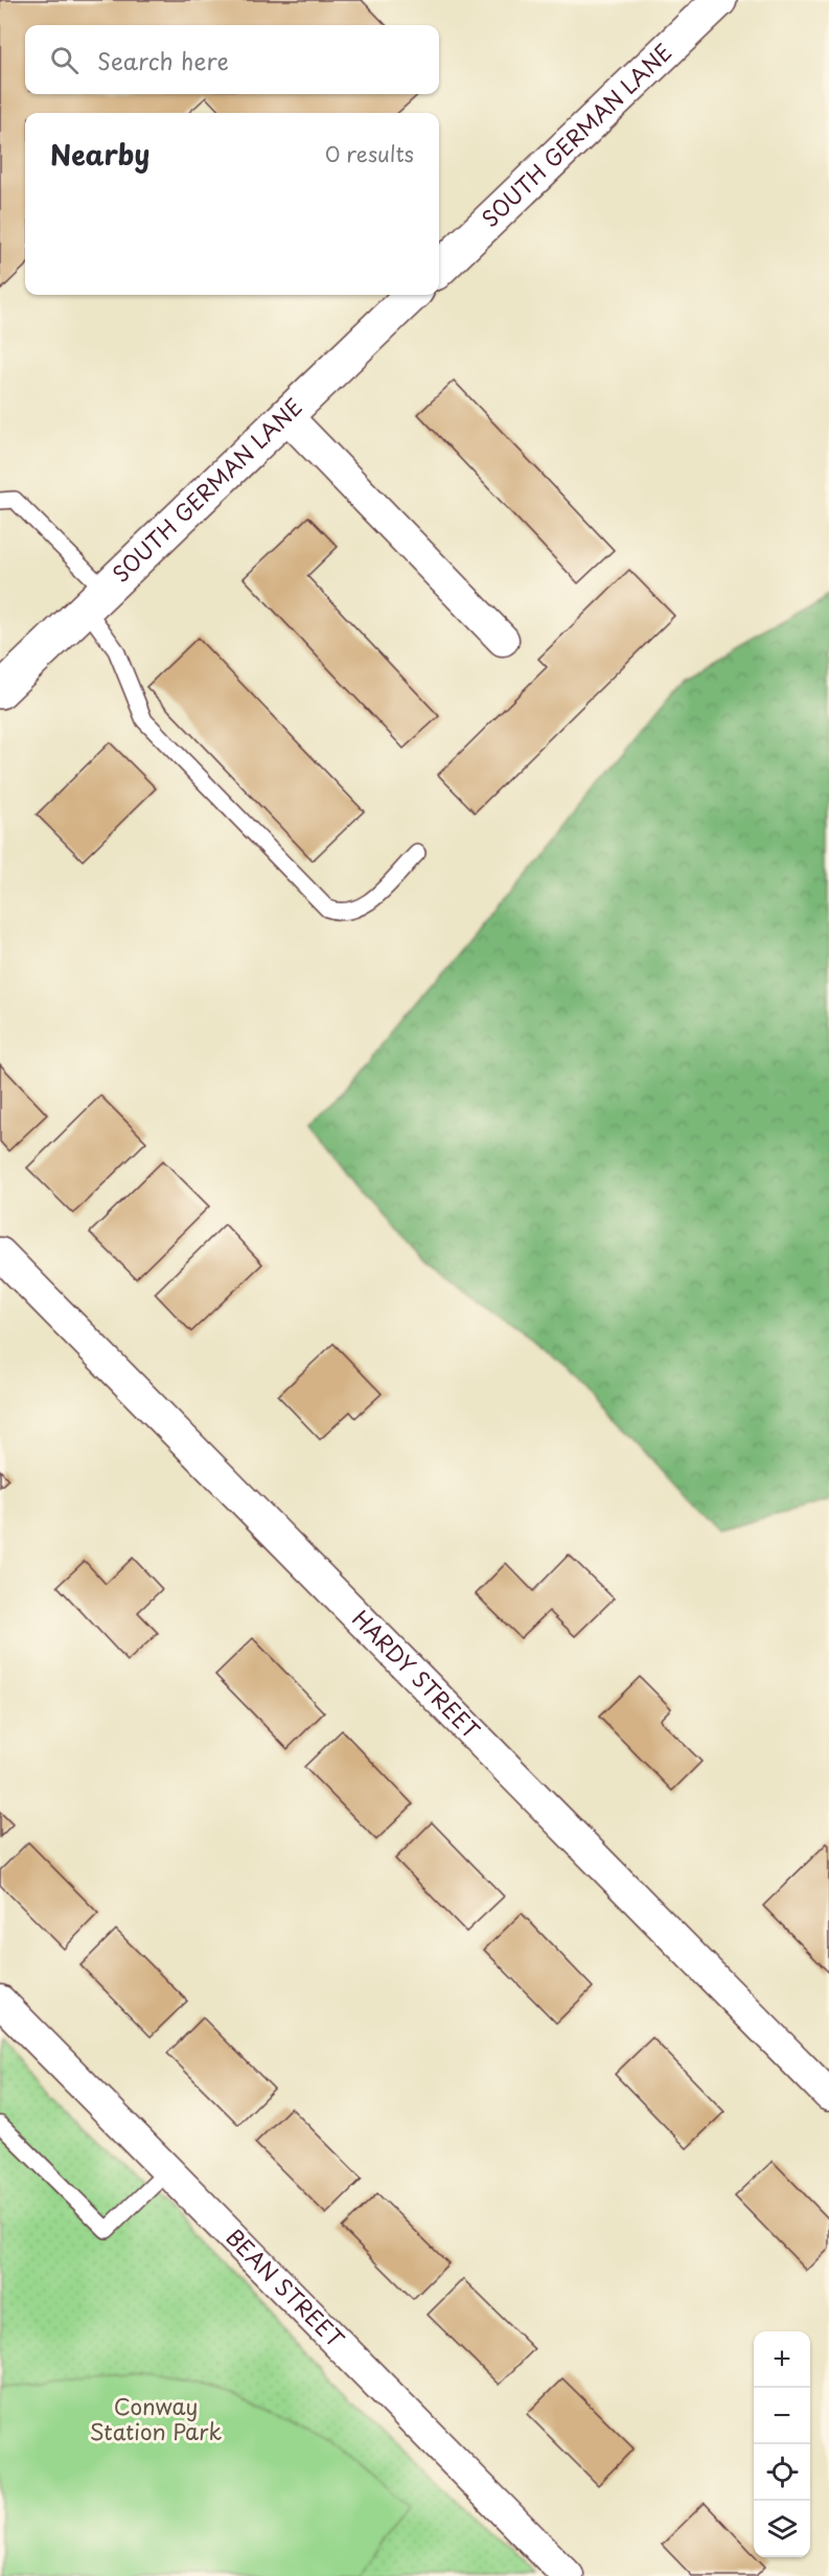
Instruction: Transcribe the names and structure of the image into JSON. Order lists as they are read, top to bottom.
{
  "streets": {
    "street": ["SOUTH GERMAN LANE", "HARDY STREET", "BEAN STREET"]
  },
  "parks": ["Conway Station Park"],
  "page": {
    "search": "Search here",
    "heading": ["Nearby", "0 results"],
    "map_buttons": ["+", "−"]
  }
}
